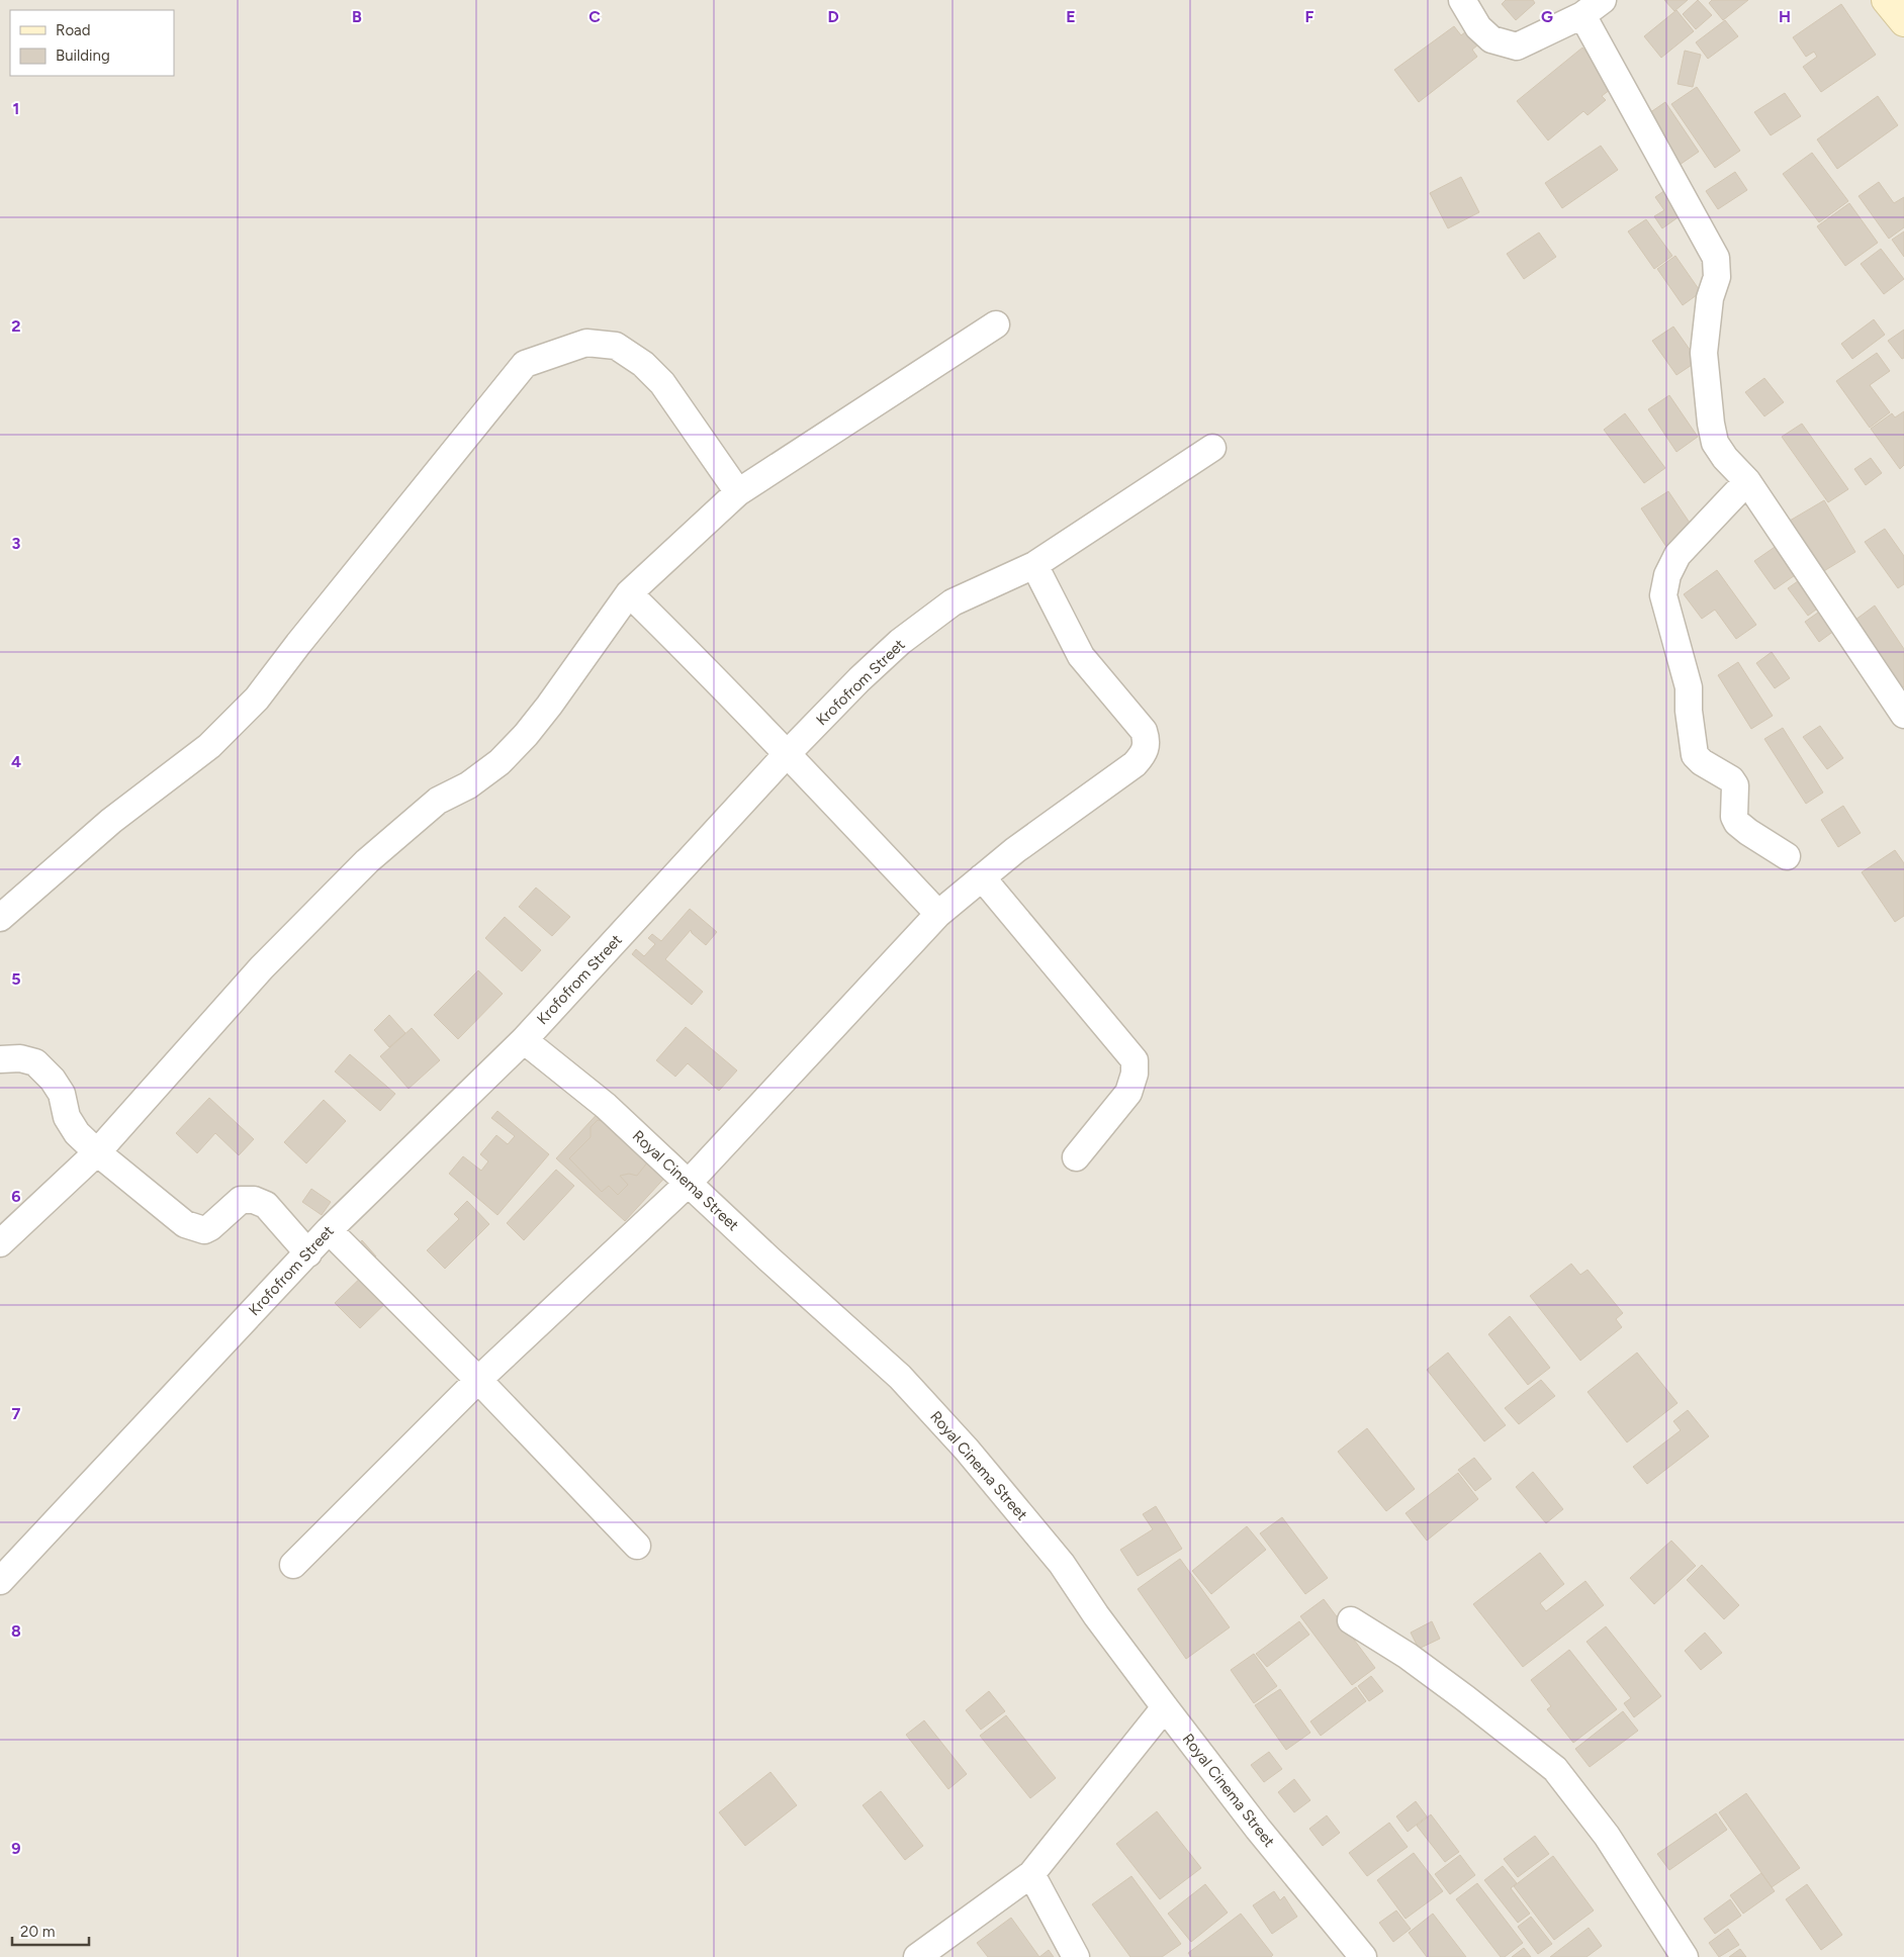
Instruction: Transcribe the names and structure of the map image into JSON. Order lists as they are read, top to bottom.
{
  "streets": {
    "street": ["Krofofrom Street", "Royal Cinema Street"]
  },
  "crossings": [
    ["Krofofrom Street", "Royal Cinema Street"]
  ],
  "legend": ["Road", "Building"],
  "scale_bar": "20 m",
  "grid": {
    "columns": [
      "B",
      "C",
      "D",
      "E",
      "F",
      "G",
      "H"
    ],
    "rows": [
      "1",
      "2",
      "3",
      "4",
      "5",
      "6",
      "7",
      "8",
      "9"
    ]
  }
}
